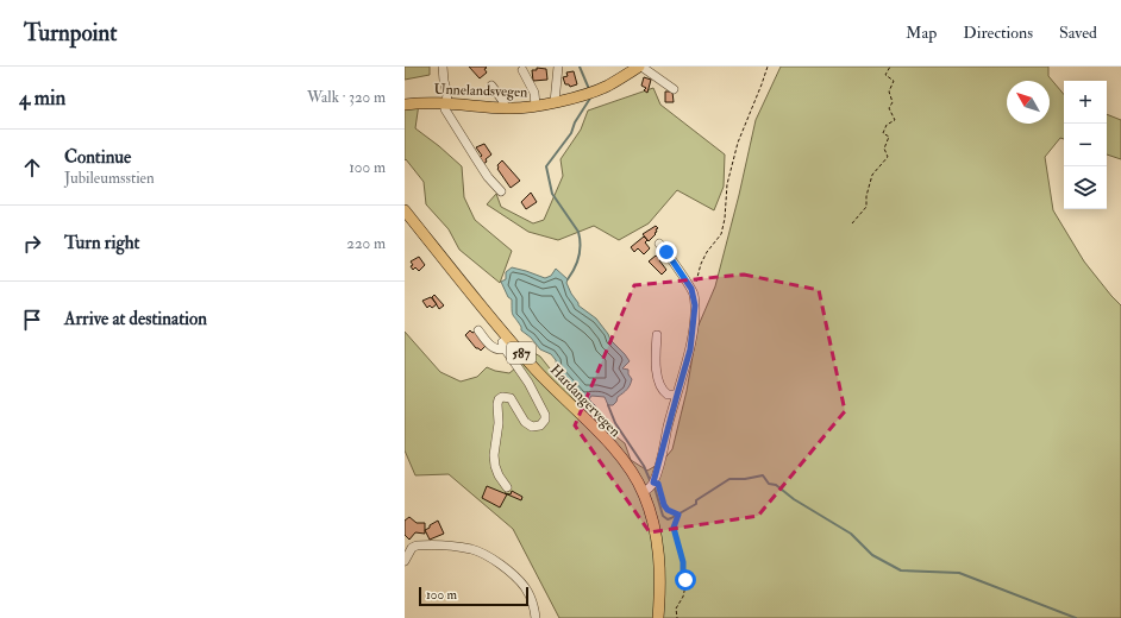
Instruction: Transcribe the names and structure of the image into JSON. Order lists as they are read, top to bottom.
{
  "streets": {
    "main road": ["Unnelandsvegen", "587", "Hardangervegen"]
  },
  "scale_bar": "100 m",
  "north": "top left",
  "page": {
    "header": "Turnpoint",
    "nav": ["Map", "Directions", "Saved"],
    "heading": ["4 min", "Walk · 320 m"],
    "map_buttons": ["+", "−"],
    "list": [
      ["Continue", "Jubileumsstien", "100 m"],
      ["Turn right", "220 m"],
      "Arrive at destination"
    ],
    "scale": "100 m"
  }
}
